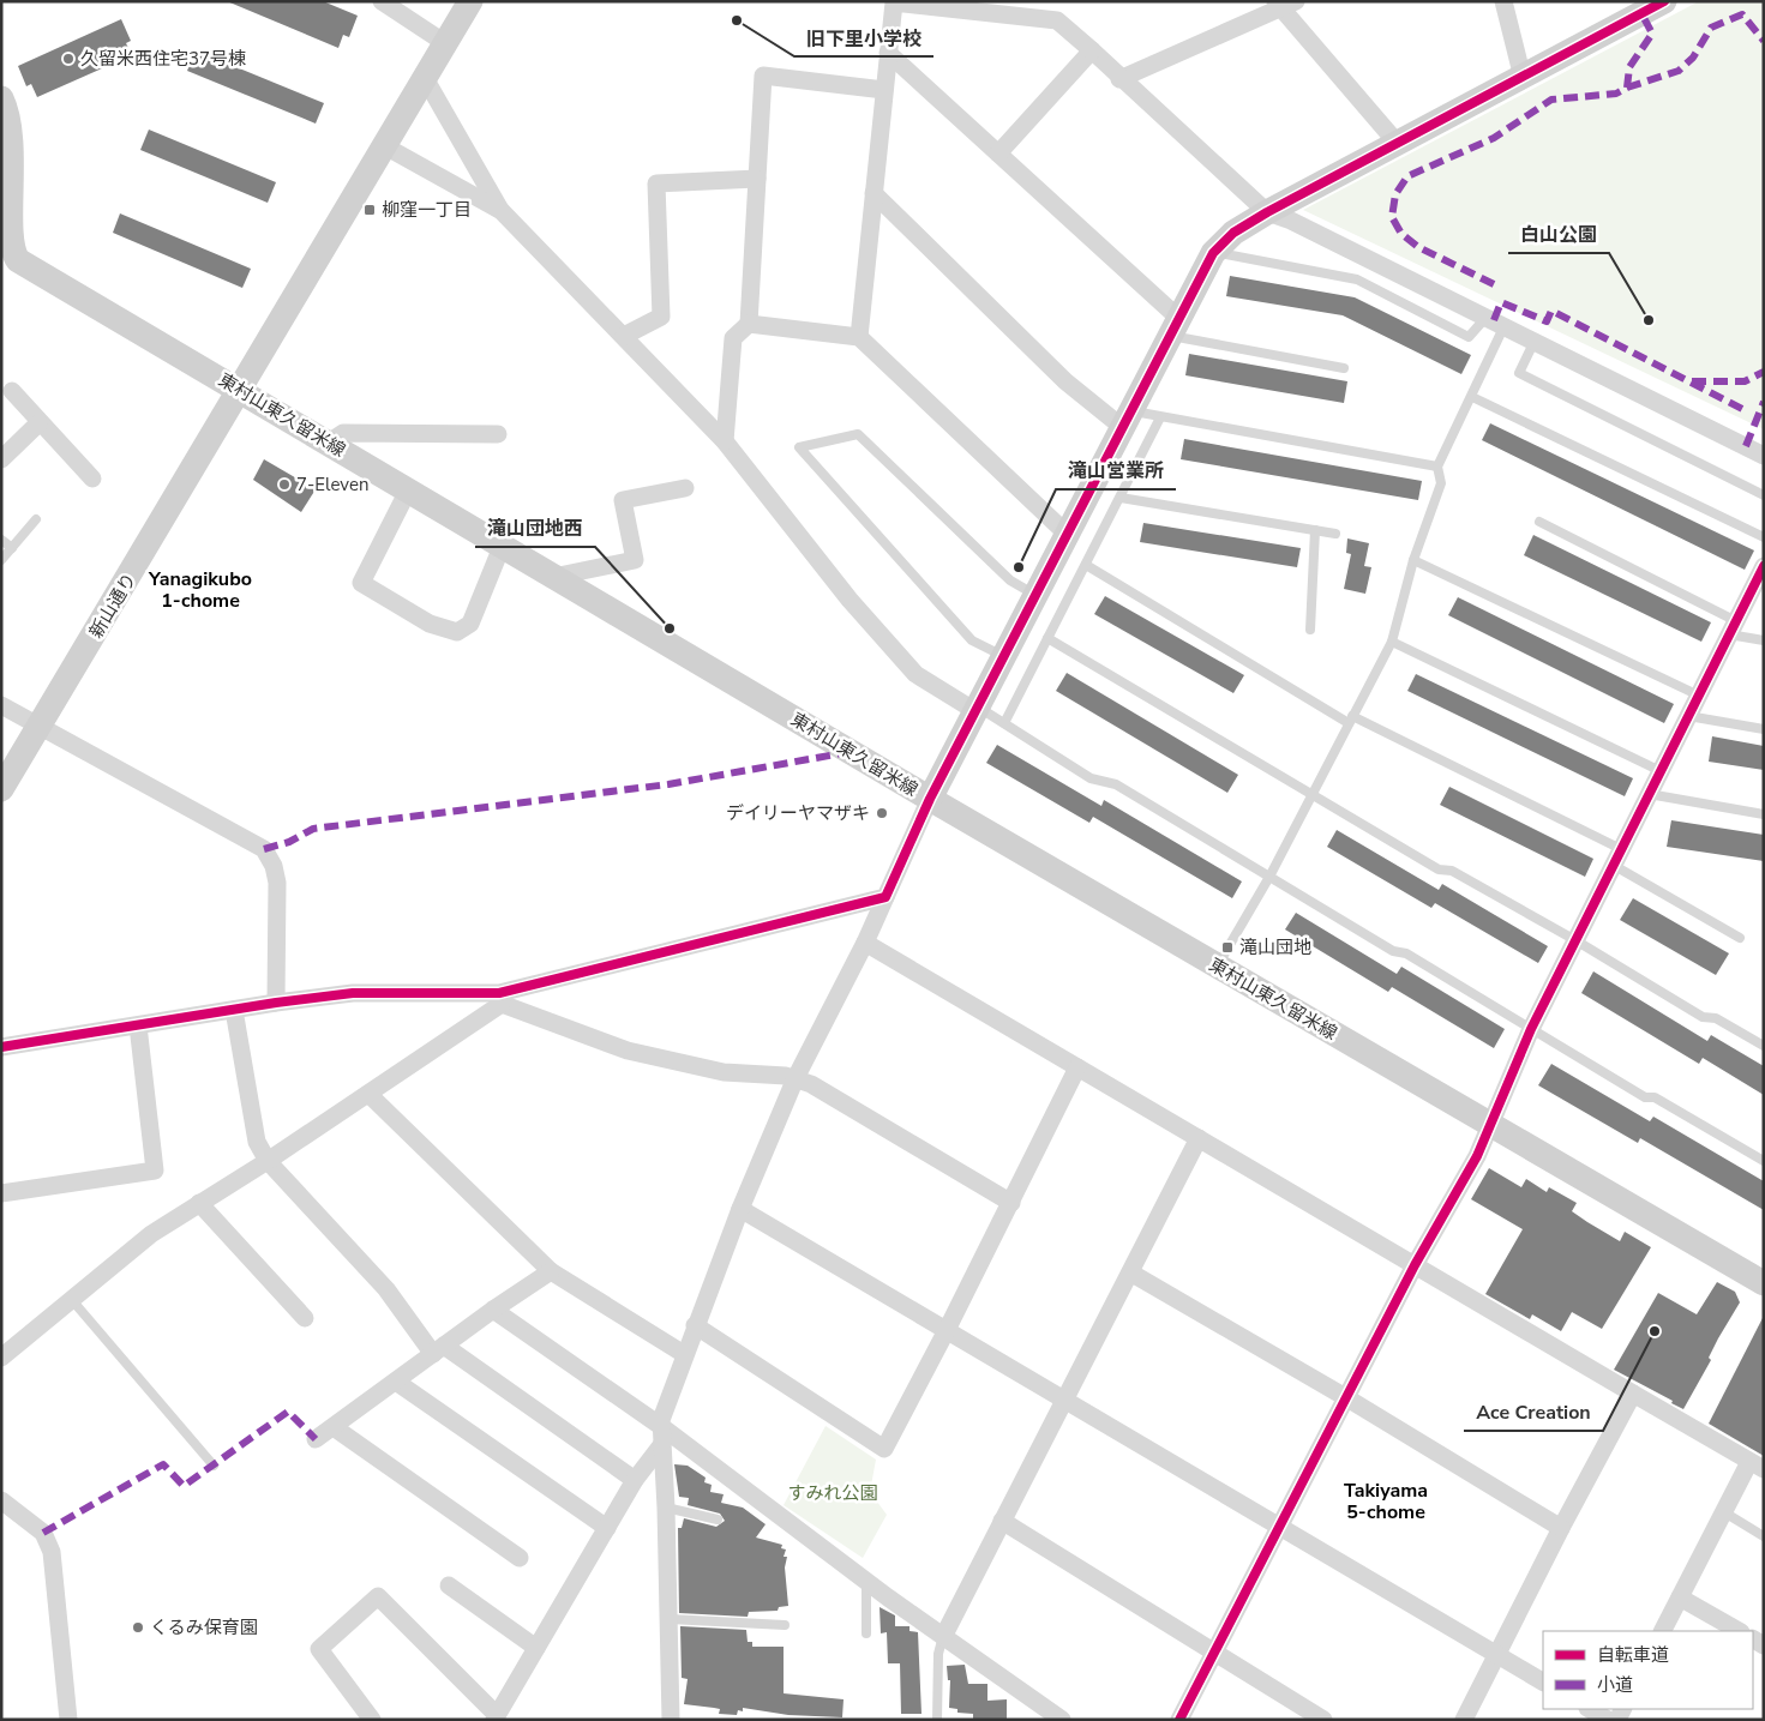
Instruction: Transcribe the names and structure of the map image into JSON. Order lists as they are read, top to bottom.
{
  "streets": {
    "street": ["東村山東久留米線", "新山通り"]
  },
  "crossings": [
    ["東村山東久留米線", "新山通り"]
  ],
  "districts": ["Yanagikubo 1-chome", "Takiyama 5-chome"],
  "parks": ["すみれ公園"],
  "places": {
    "other": [
      "旧下里小学校",
      "久留米西住宅37号棟",
      "白山公園",
      "7-Eleven",
      "滝山営業所",
      "滝山団地西",
      "デイリーヤマザキ",
      "Ace Creation",
      "くるみ保育園"
    ],
    "transit": ["柳窪一丁目", "滝山団地"]
  },
  "legend": ["自転車道", "小道"]
}
